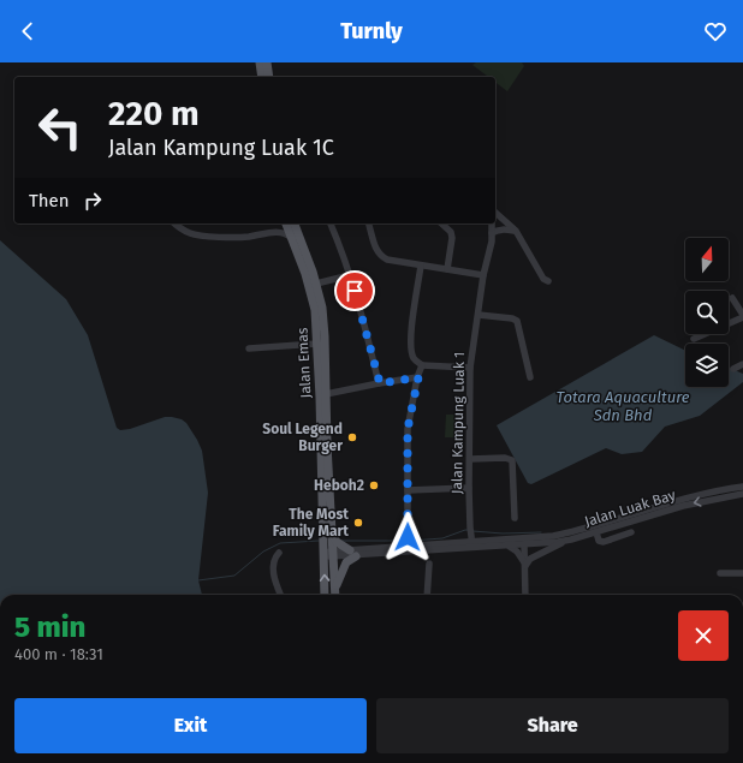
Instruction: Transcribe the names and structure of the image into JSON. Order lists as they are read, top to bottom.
{
  "streets": {
    "main road": ["Jalan Emas"],
    "street": ["Jalan Kampung Luak 1", "Jalan Luak Bay"]
  },
  "crossings": [
    ["Jalan Emas", "Jalan Luak Bay"],
    ["Jalan Kampung Luak 1", "Jalan Luak Bay"]
  ],
  "water": ["Totara Aquaculture Sdn Bhd"],
  "places": ["Soul Legend Burger", "Heboh2", "The Most Family Mart"],
  "north": "top",
  "page": {
    "header": "Turnly",
    "turn": ["220 m", "Jalan Kampung Luak 1C"],
    "then": "Then",
    "heading": ["5 min", "400 m · 18:31"],
    "buttons": ["Exit", "Share"]
  }
}
